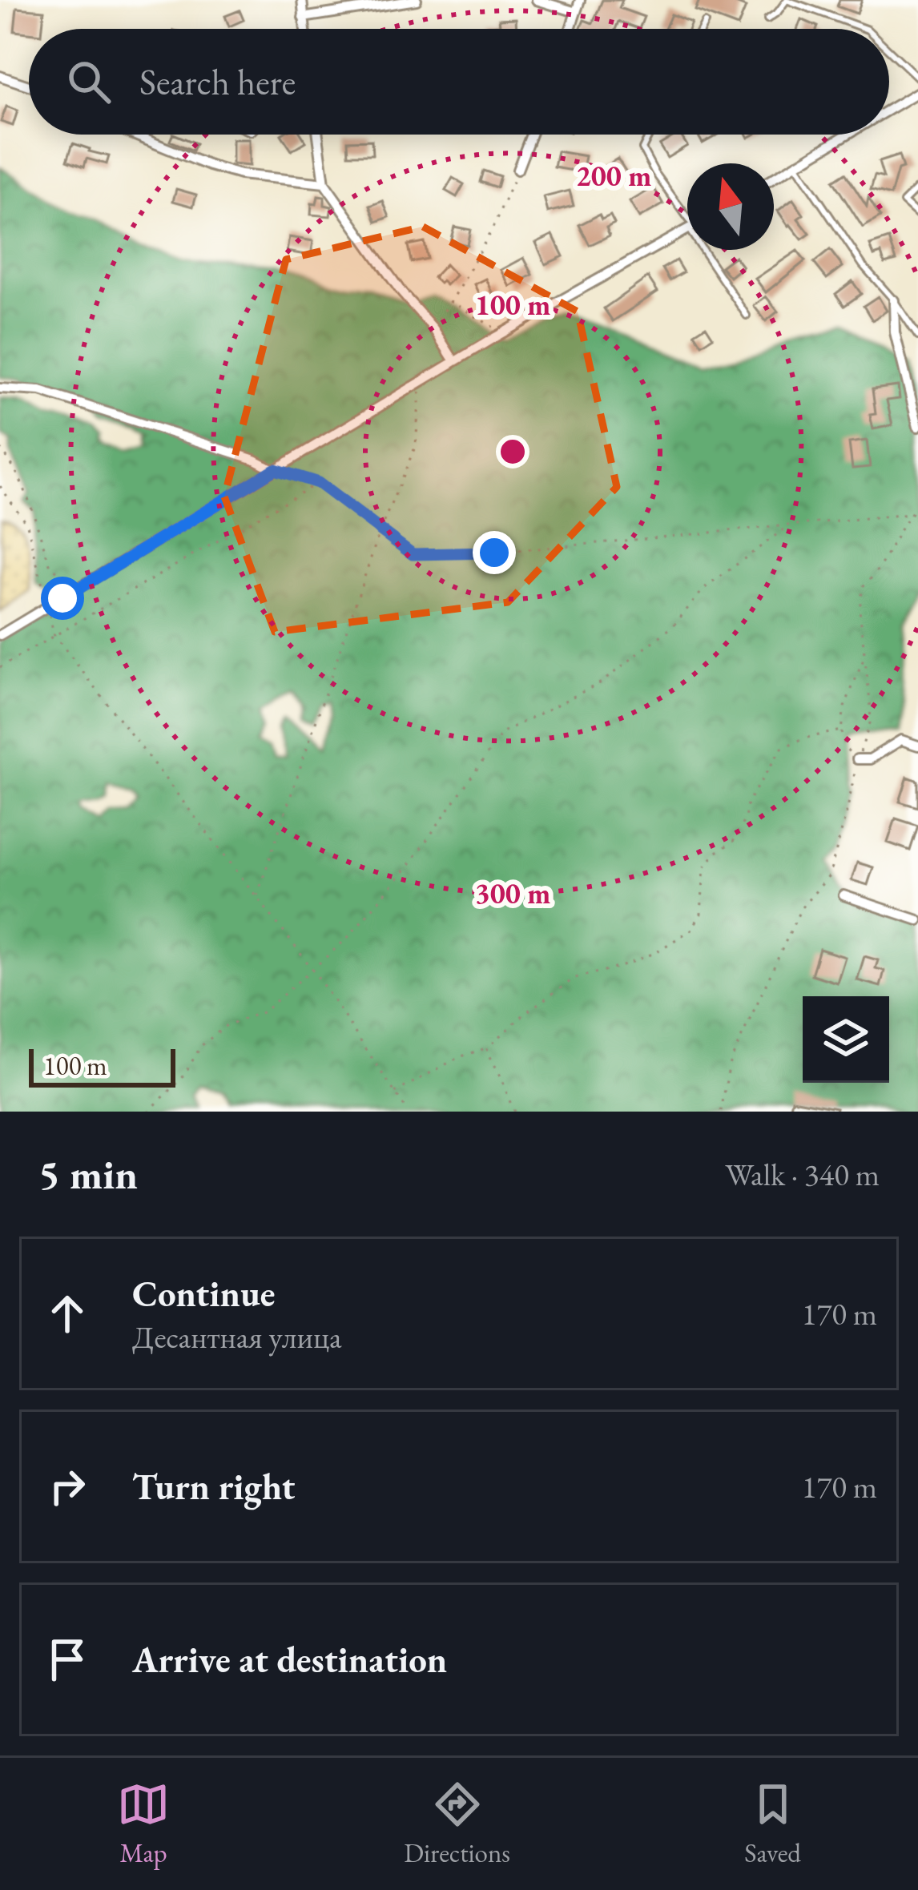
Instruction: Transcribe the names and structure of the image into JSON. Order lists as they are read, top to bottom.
{
  "scale_bar": "100 m",
  "north": "top",
  "page": {
    "search": "Search here",
    "scale": "100 m",
    "heading": ["5 min", "Walk · 340 m"],
    "list": [
      ["Continue", "Десантная улица", "170 m"],
      ["Turn right", "170 m"],
      "Arrive at destination"
    ],
    "nav": ["Map", "Directions", "Saved"]
  },
  "rings": ["200 m", "100 m", "300 m"]
}
